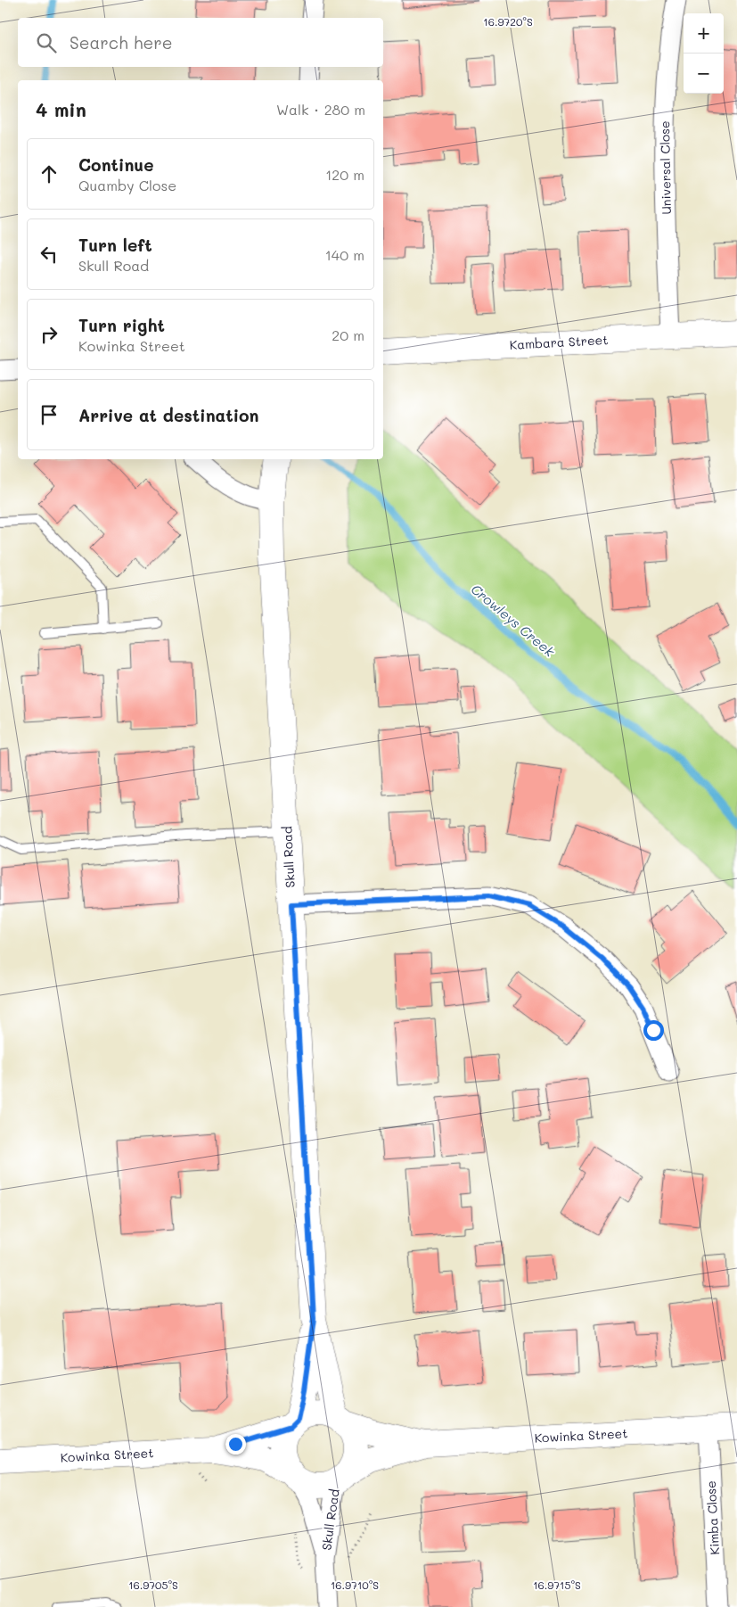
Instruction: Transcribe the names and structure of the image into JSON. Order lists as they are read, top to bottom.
{
  "streets": {
    "street": [
      "Universal Close",
      "Kambara Street",
      "Skull Road",
      "Kowinka Street",
      "Kimba Close"
    ]
  },
  "crossings": [
    ["Universal Close", "Kambara Street"],
    ["Skull Road", "Kowinka Street"],
    ["Kowinka Street", "Kimba Close"]
  ],
  "water": ["Crowleys Creek"],
  "page": {
    "map_buttons": ["+", "−"],
    "search": "Search here",
    "heading": ["4 min", "Walk · 280 m"],
    "list": [
      ["Continue", "Quamby Close", "120 m"],
      ["Turn left", "Skull Road", "140 m"],
      ["Turn right", "Kowinka Street", "20 m"],
      "Arrive at destination"
    ]
  },
  "coordinates": [
    "16.9720°S",
    "16.9705°S",
    "16.9710°S",
    "16.9715°S"
  ]
}
